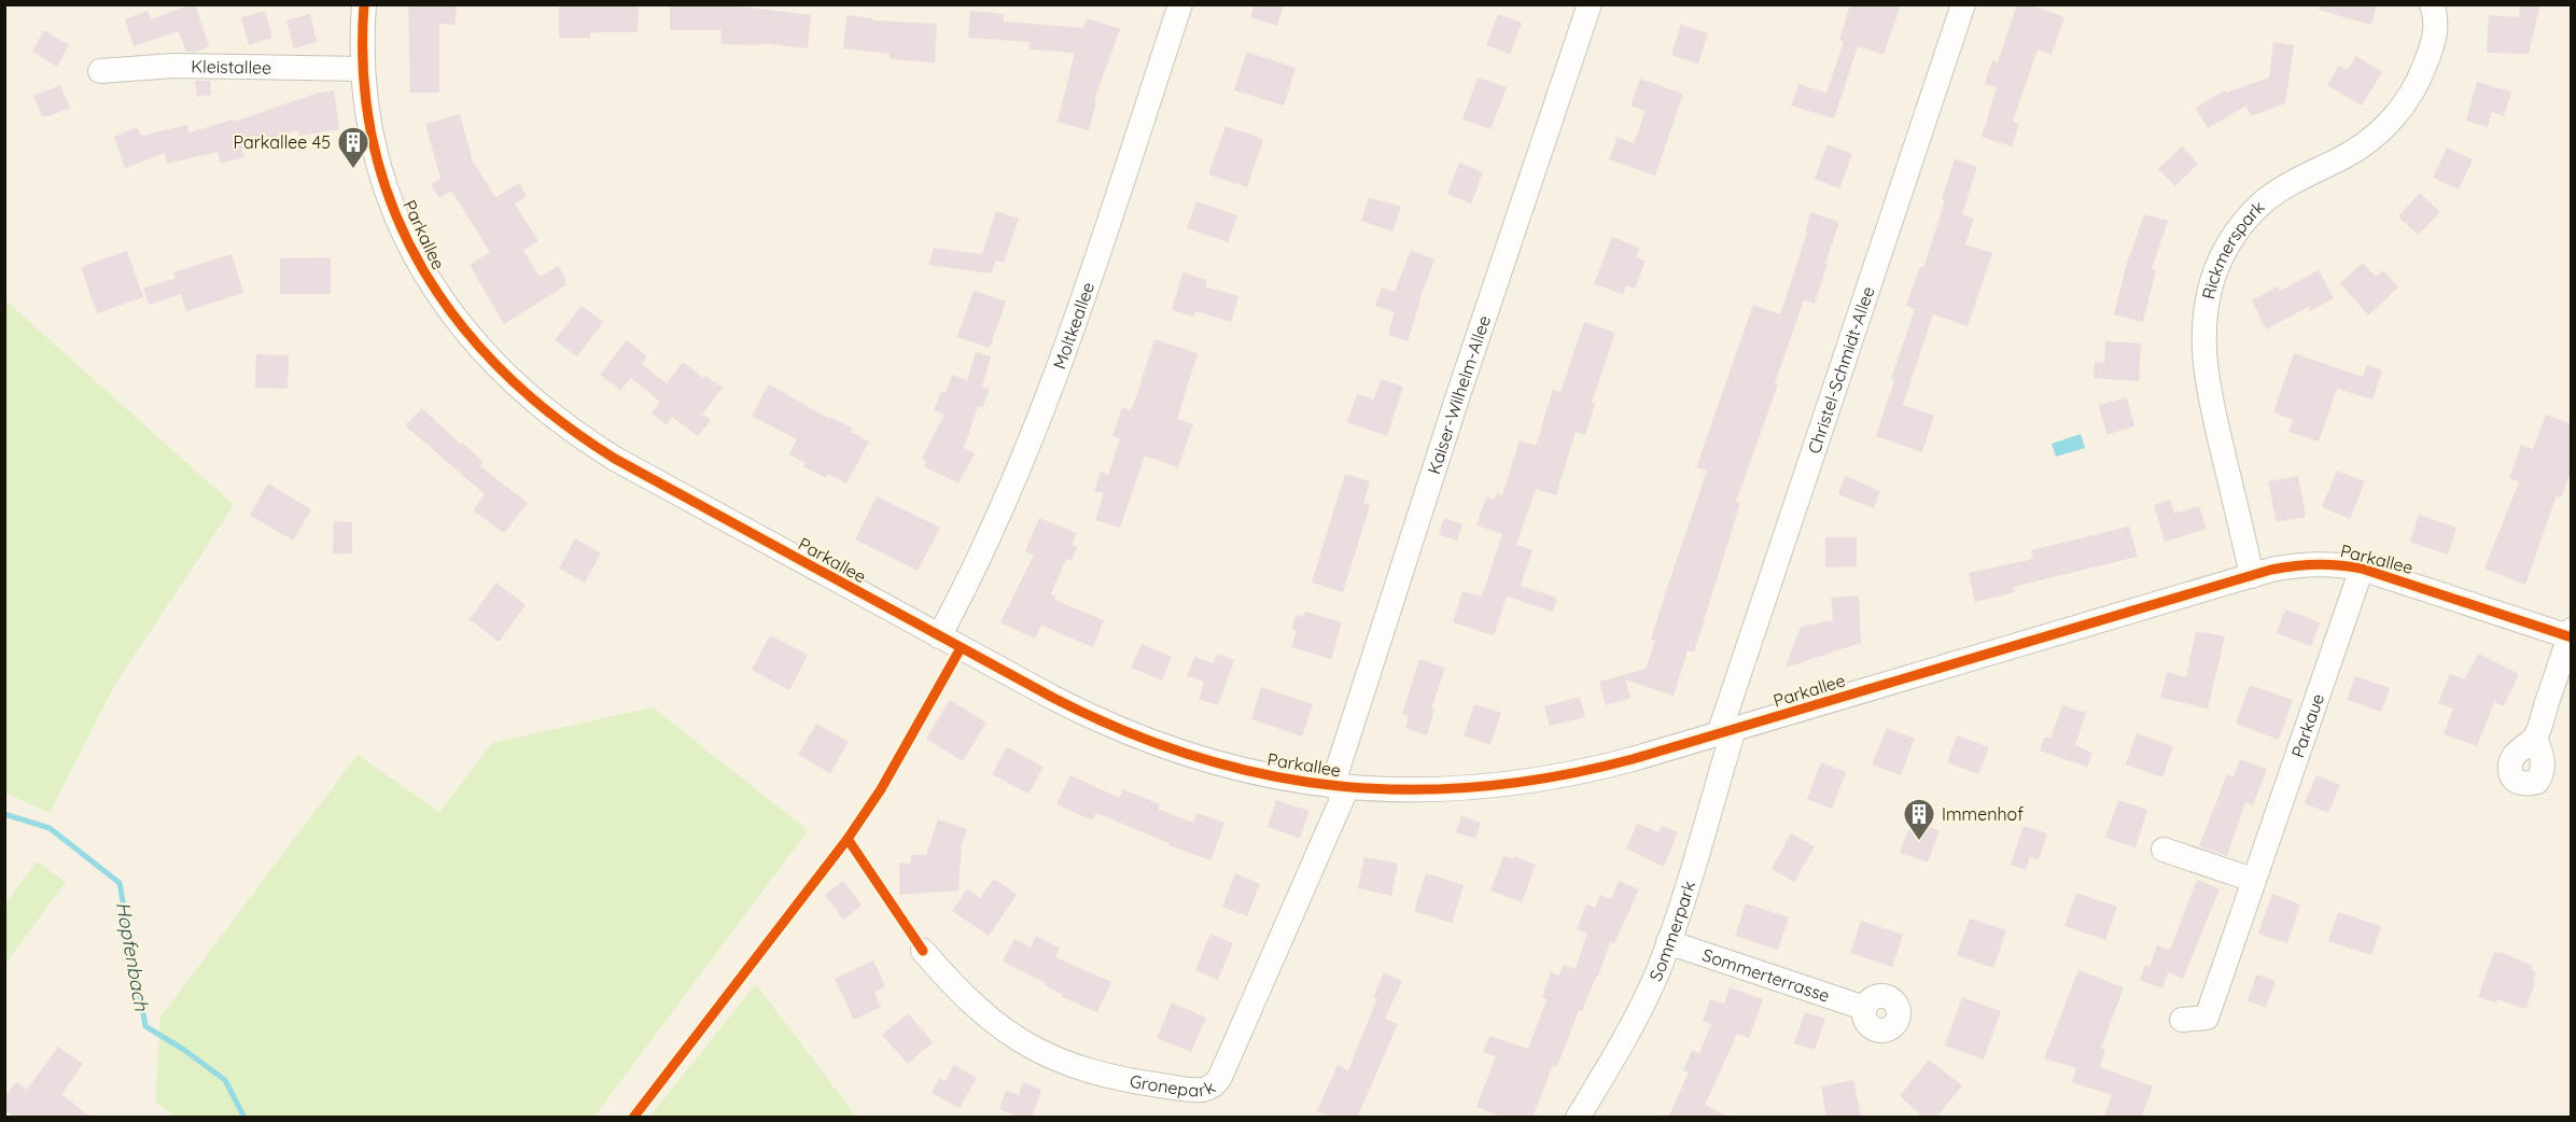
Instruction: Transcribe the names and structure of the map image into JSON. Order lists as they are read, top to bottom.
{
  "streets": {
    "street": [
      "Kleistallee",
      "Parkallee",
      "Rickmerspark",
      "Moltkeallee",
      "Christel-Schmidt-Allee",
      "Kaiser-Wilhelm-Allee",
      "Parkaue",
      "Sommerpark",
      "Sommerterrasse",
      "Gronepark"
    ]
  },
  "crossings": [
    ["Kleistallee", "Parkallee"],
    ["Parkallee", "Rickmerspark"],
    ["Parkallee", "Moltkeallee"],
    ["Parkallee", "Christel-Schmidt-Allee"],
    ["Parkallee", "Kaiser-Wilhelm-Allee"],
    ["Parkallee", "Parkaue"],
    ["Parkallee", "Sommerpark"],
    ["Parkallee", "Gronepark"],
    ["Christel-Schmidt-Allee", "Sommerpark"],
    ["Kaiser-Wilhelm-Allee", "Gronepark"],
    ["Sommerpark", "Sommerterrasse"]
  ],
  "water": ["Hopfenbach"],
  "places": {
    "building": ["Parkallee 45", "Immenhof"]
  }
}
